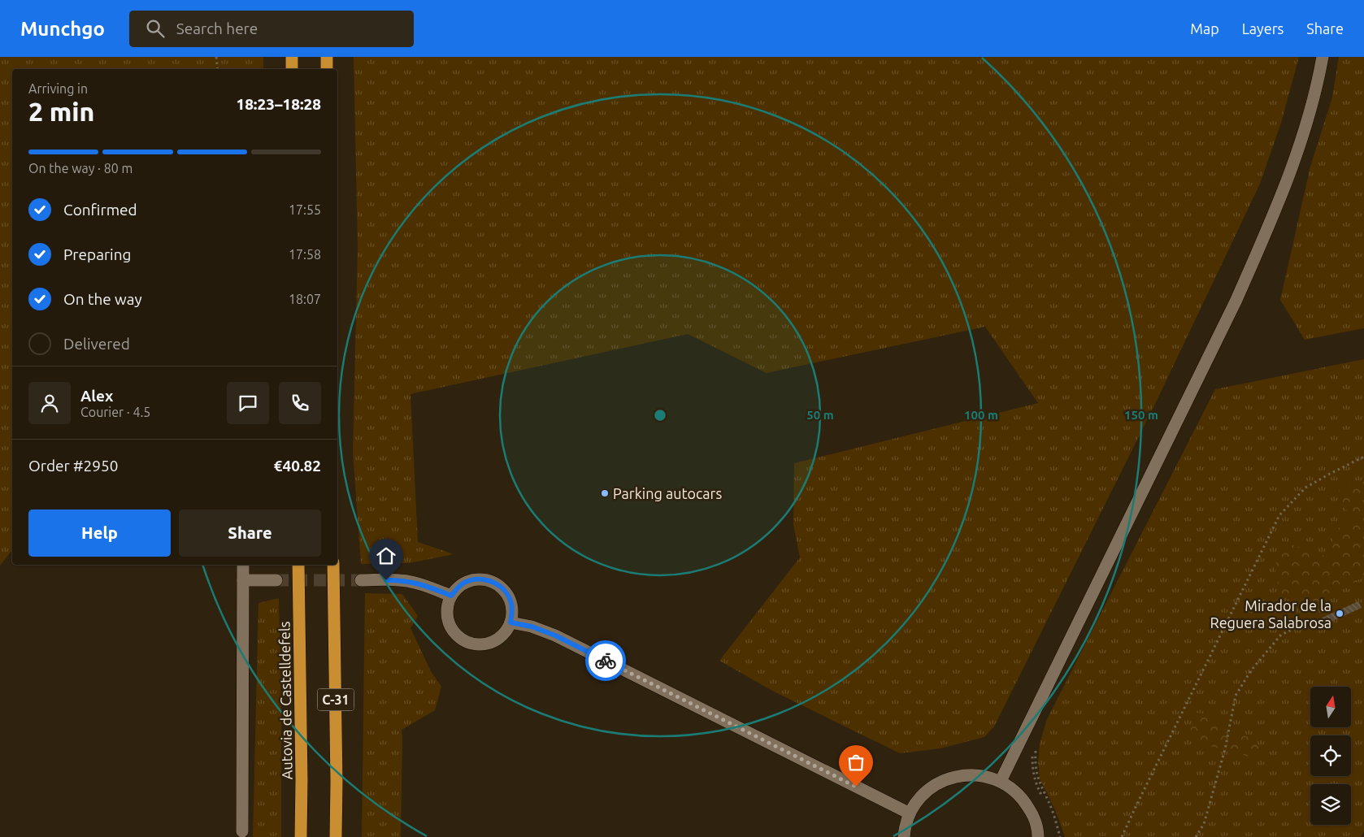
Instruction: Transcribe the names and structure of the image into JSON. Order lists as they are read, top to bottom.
{
  "streets": {
    "highway": ["C-31", "Autovia de Castelldefels"]
  },
  "places": ["Parking autocars", "Mirador de la Reguera Salabrosa"],
  "north": "top",
  "page": {
    "header": "Munchgo",
    "search": "Search here",
    "nav": ["Map", "Layers", "Share"],
    "heading": ["2 min", "Arriving in", "18:23–18:28"],
    "panel": [
      "Alex",
      "Courier · 4.5",
      "Order #2950",
      "€40.82"
    ],
    "bar": "On the way · 80 m",
    "list": [
      ["Confirmed", "17:55"],
      ["Preparing", "17:58"],
      ["On the way", "18:07"],
      "Delivered"
    ],
    "buttons": ["Help", "Share"]
  },
  "rings": ["50 m", "100 m", "150 m"]
}
